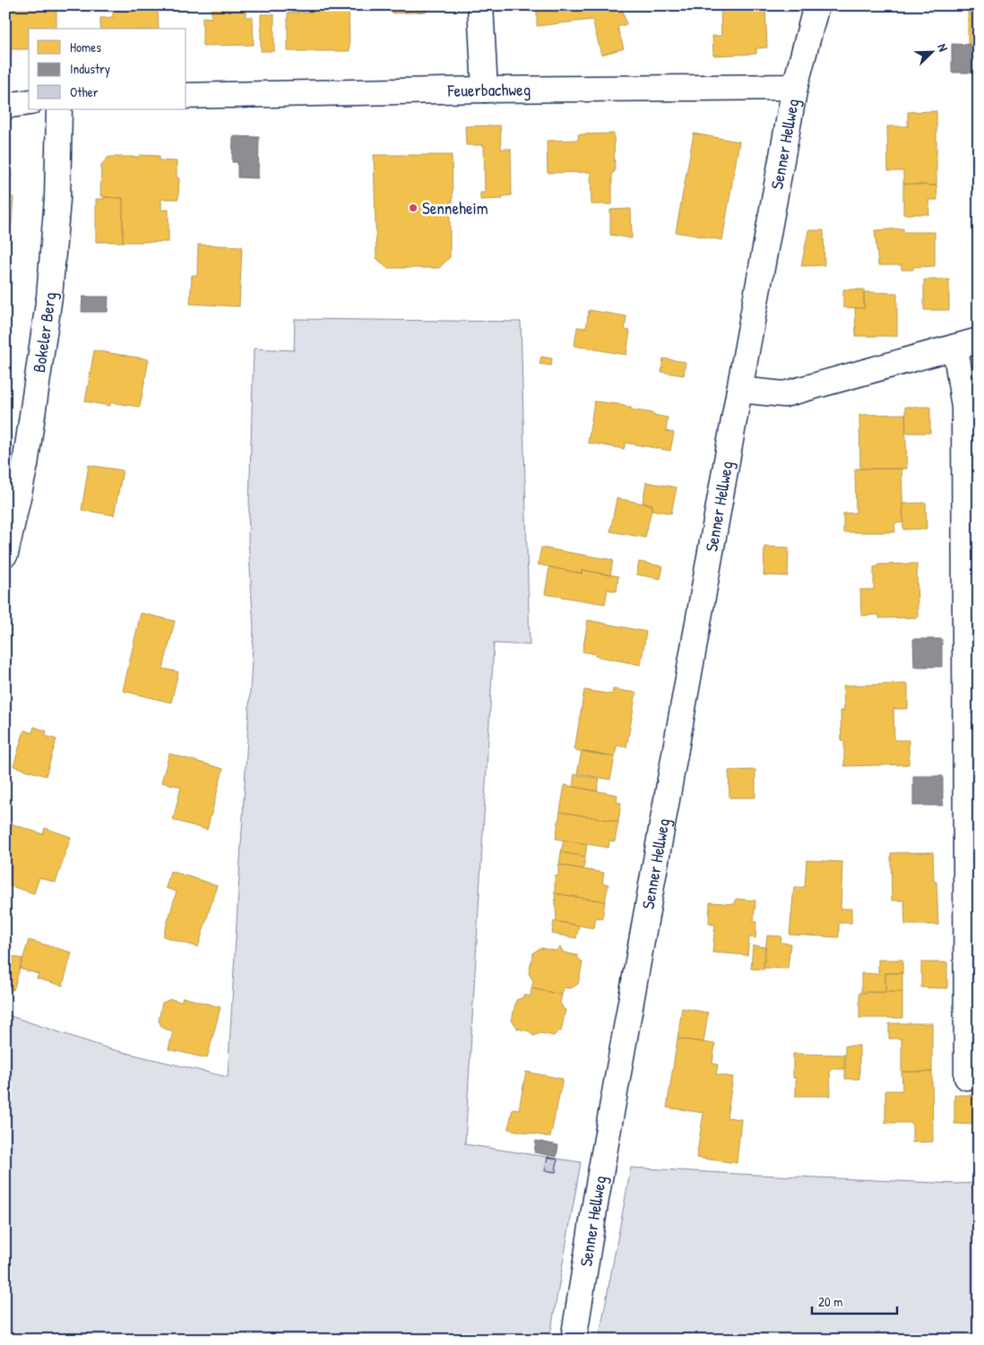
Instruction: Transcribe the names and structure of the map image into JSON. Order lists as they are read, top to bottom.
{
  "streets": {
    "street": ["Feuerbachweg", "Senner Hellweg", "Bokeler Berg"]
  },
  "crossings": [
    ["Feuerbachweg", "Senner Hellweg"]
  ],
  "places": ["Senneheim"],
  "legend": ["Homes", "Industry", "Other"],
  "scale_bar": "20 m",
  "north": "top right"
}
